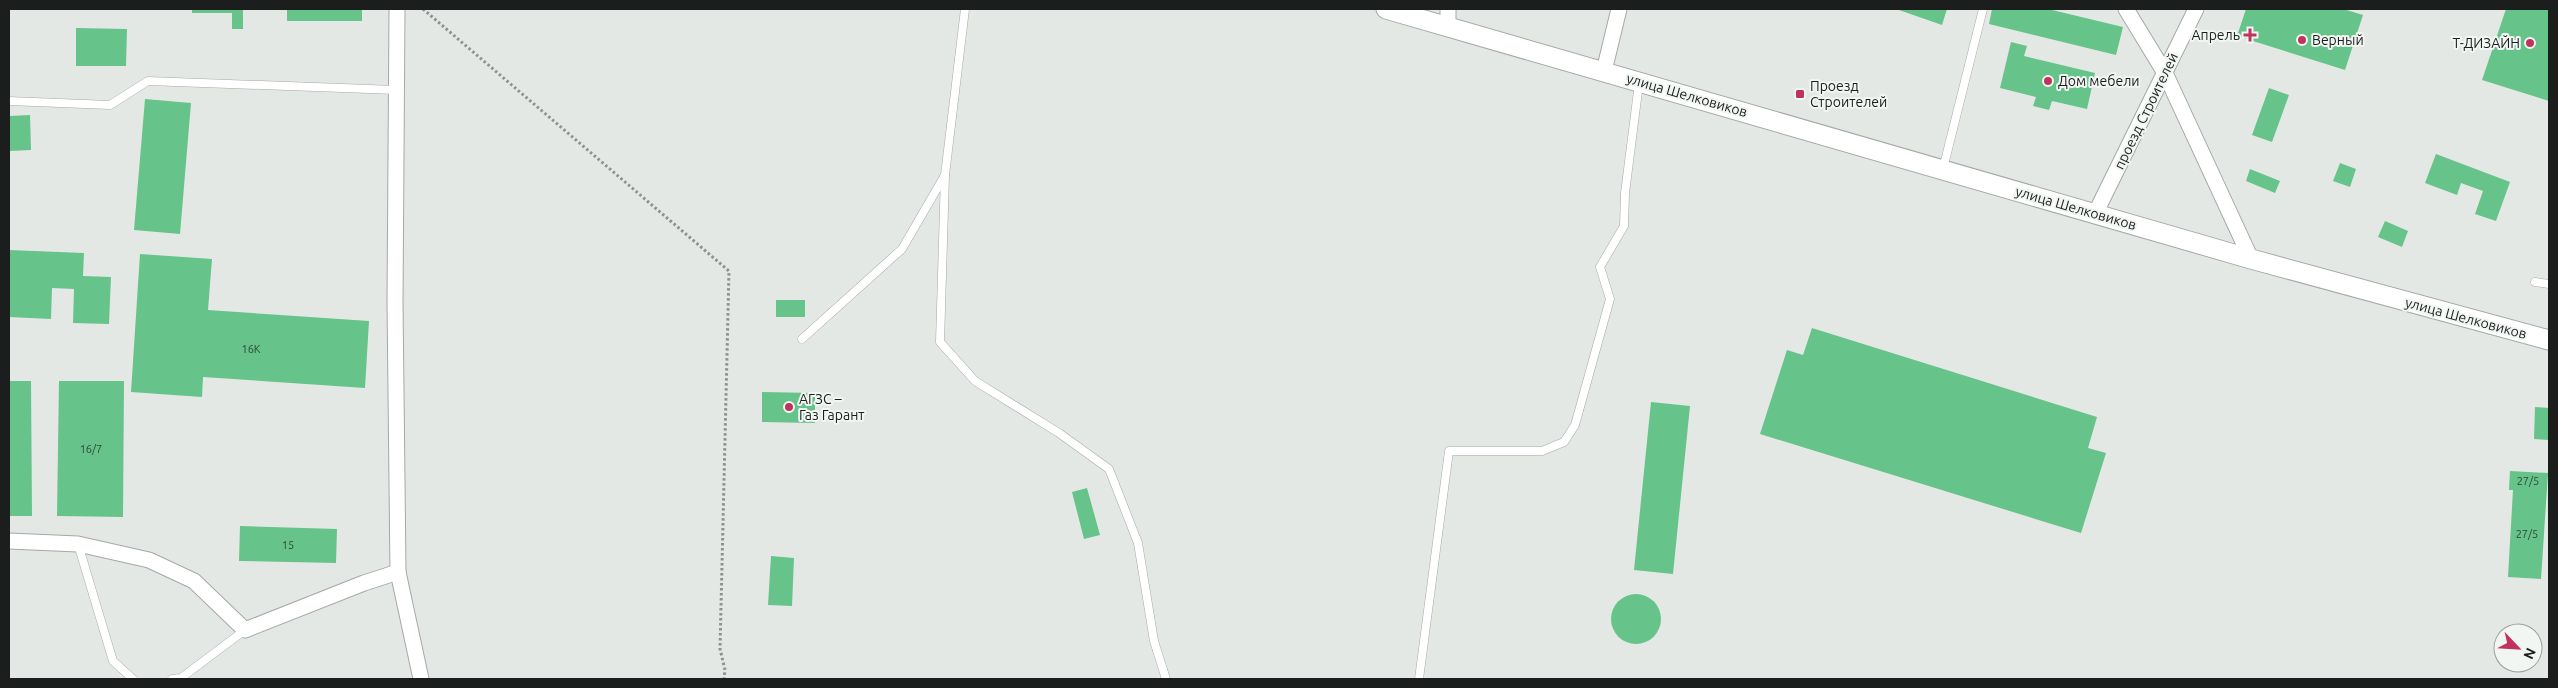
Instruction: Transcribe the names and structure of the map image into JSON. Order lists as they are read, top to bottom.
{
  "streets": {
    "street": ["улица Шелковиков", "проезд Строителей"]
  },
  "crossings": [
    ["улица Шелковиков", "проезд Строителей"]
  ],
  "places": {
    "health": ["Апрель"],
    "other": [
      "Верный",
      "Т-ДИЗАЙН",
      "Дом мебели",
      "АГЗС – Газ Гарант"
    ],
    "transit": ["Проезд Строителей"]
  },
  "house_numbers": [
    "16К",
    "16/7",
    "27/5",
    "27/5",
    "15"
  ],
  "north": "bottom right"
}
